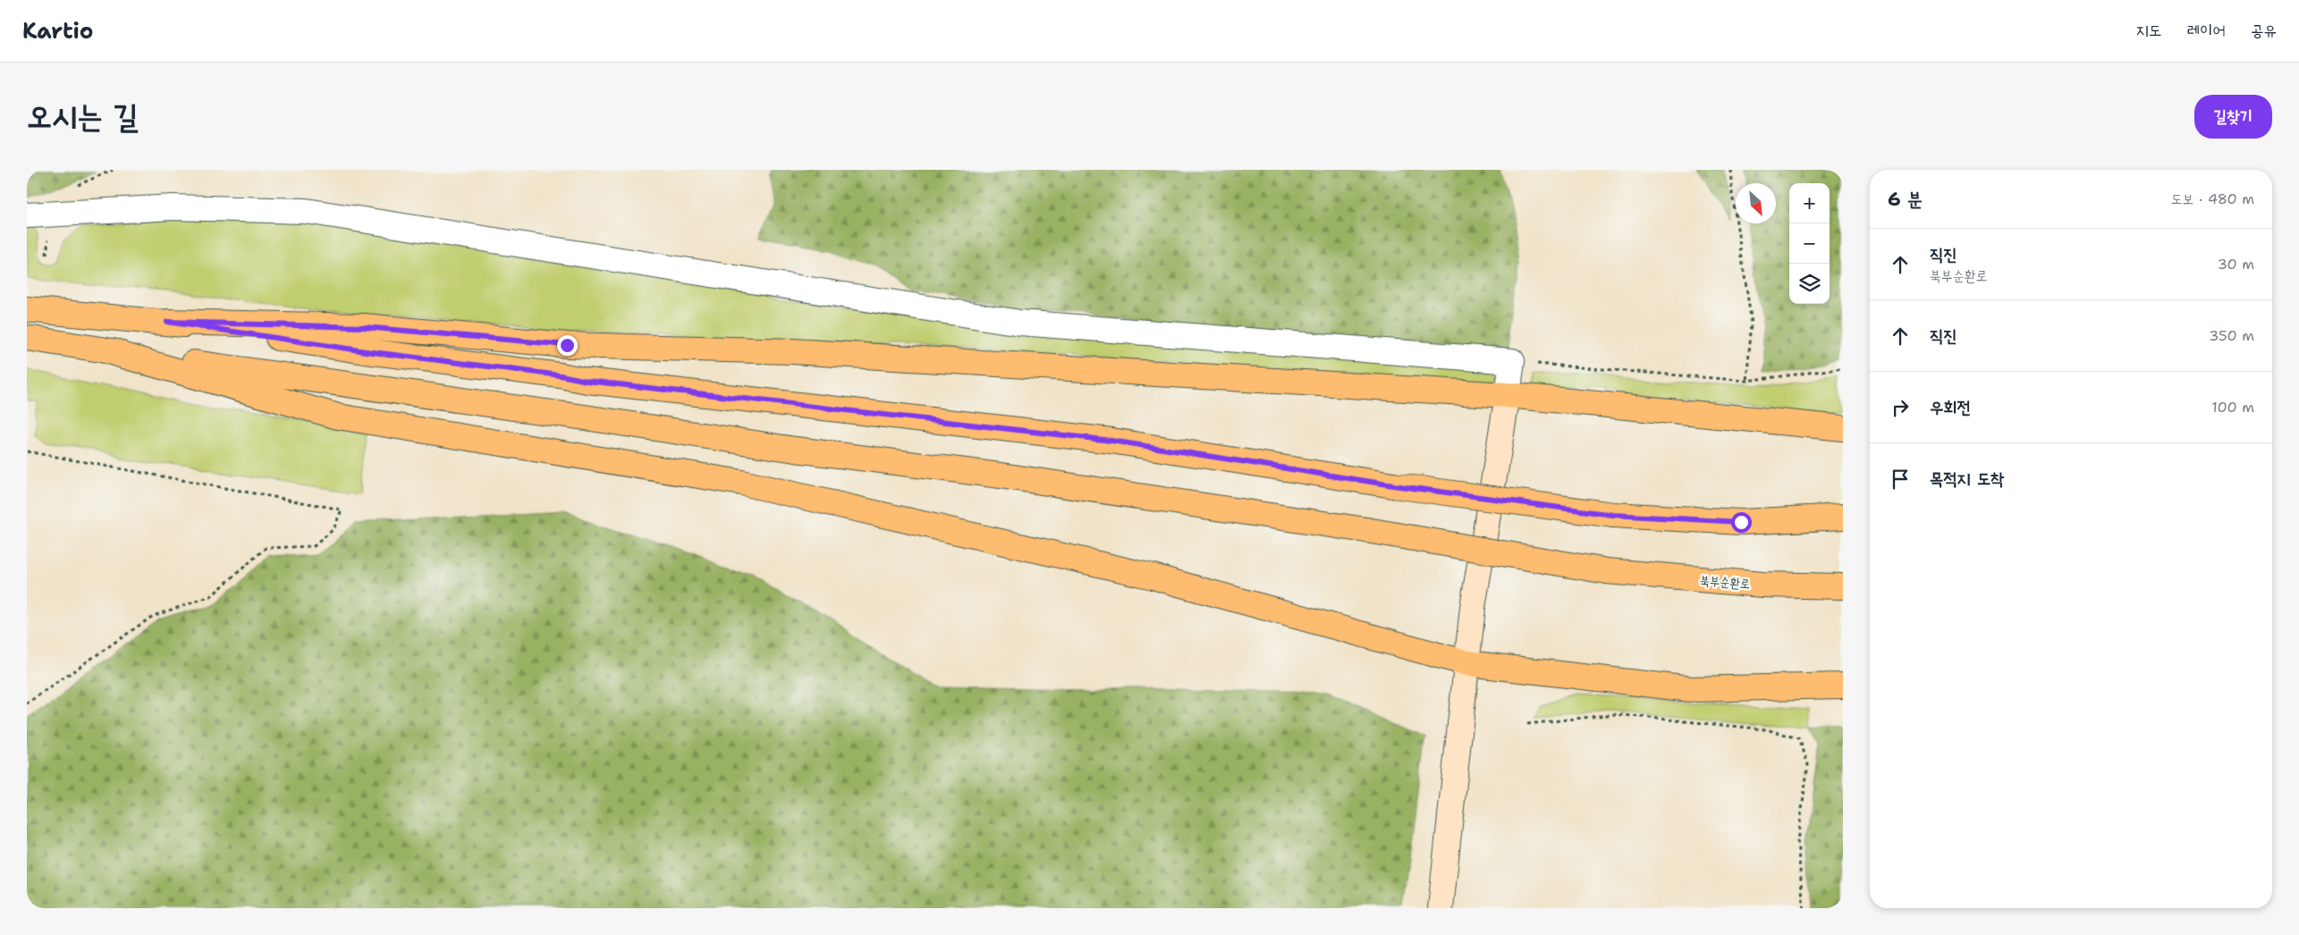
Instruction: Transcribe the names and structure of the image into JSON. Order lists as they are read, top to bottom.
{
  "streets": {
    "main road": ["북부순환로"]
  },
  "north": "bottom right",
  "page": {
    "header": "Kartio",
    "nav": ["지도", "레이어", "공유"],
    "title": "오시는 길",
    "buttons": "길찾기",
    "heading": ["6 분", "도보 · 480 m"],
    "map_buttons": ["+", "−"],
    "list": [
      ["직진", "북부순환로", "30 m"],
      ["직진", "350 m"],
      ["우회전", "100 m"],
      "목적지 도착"
    ]
  }
}
